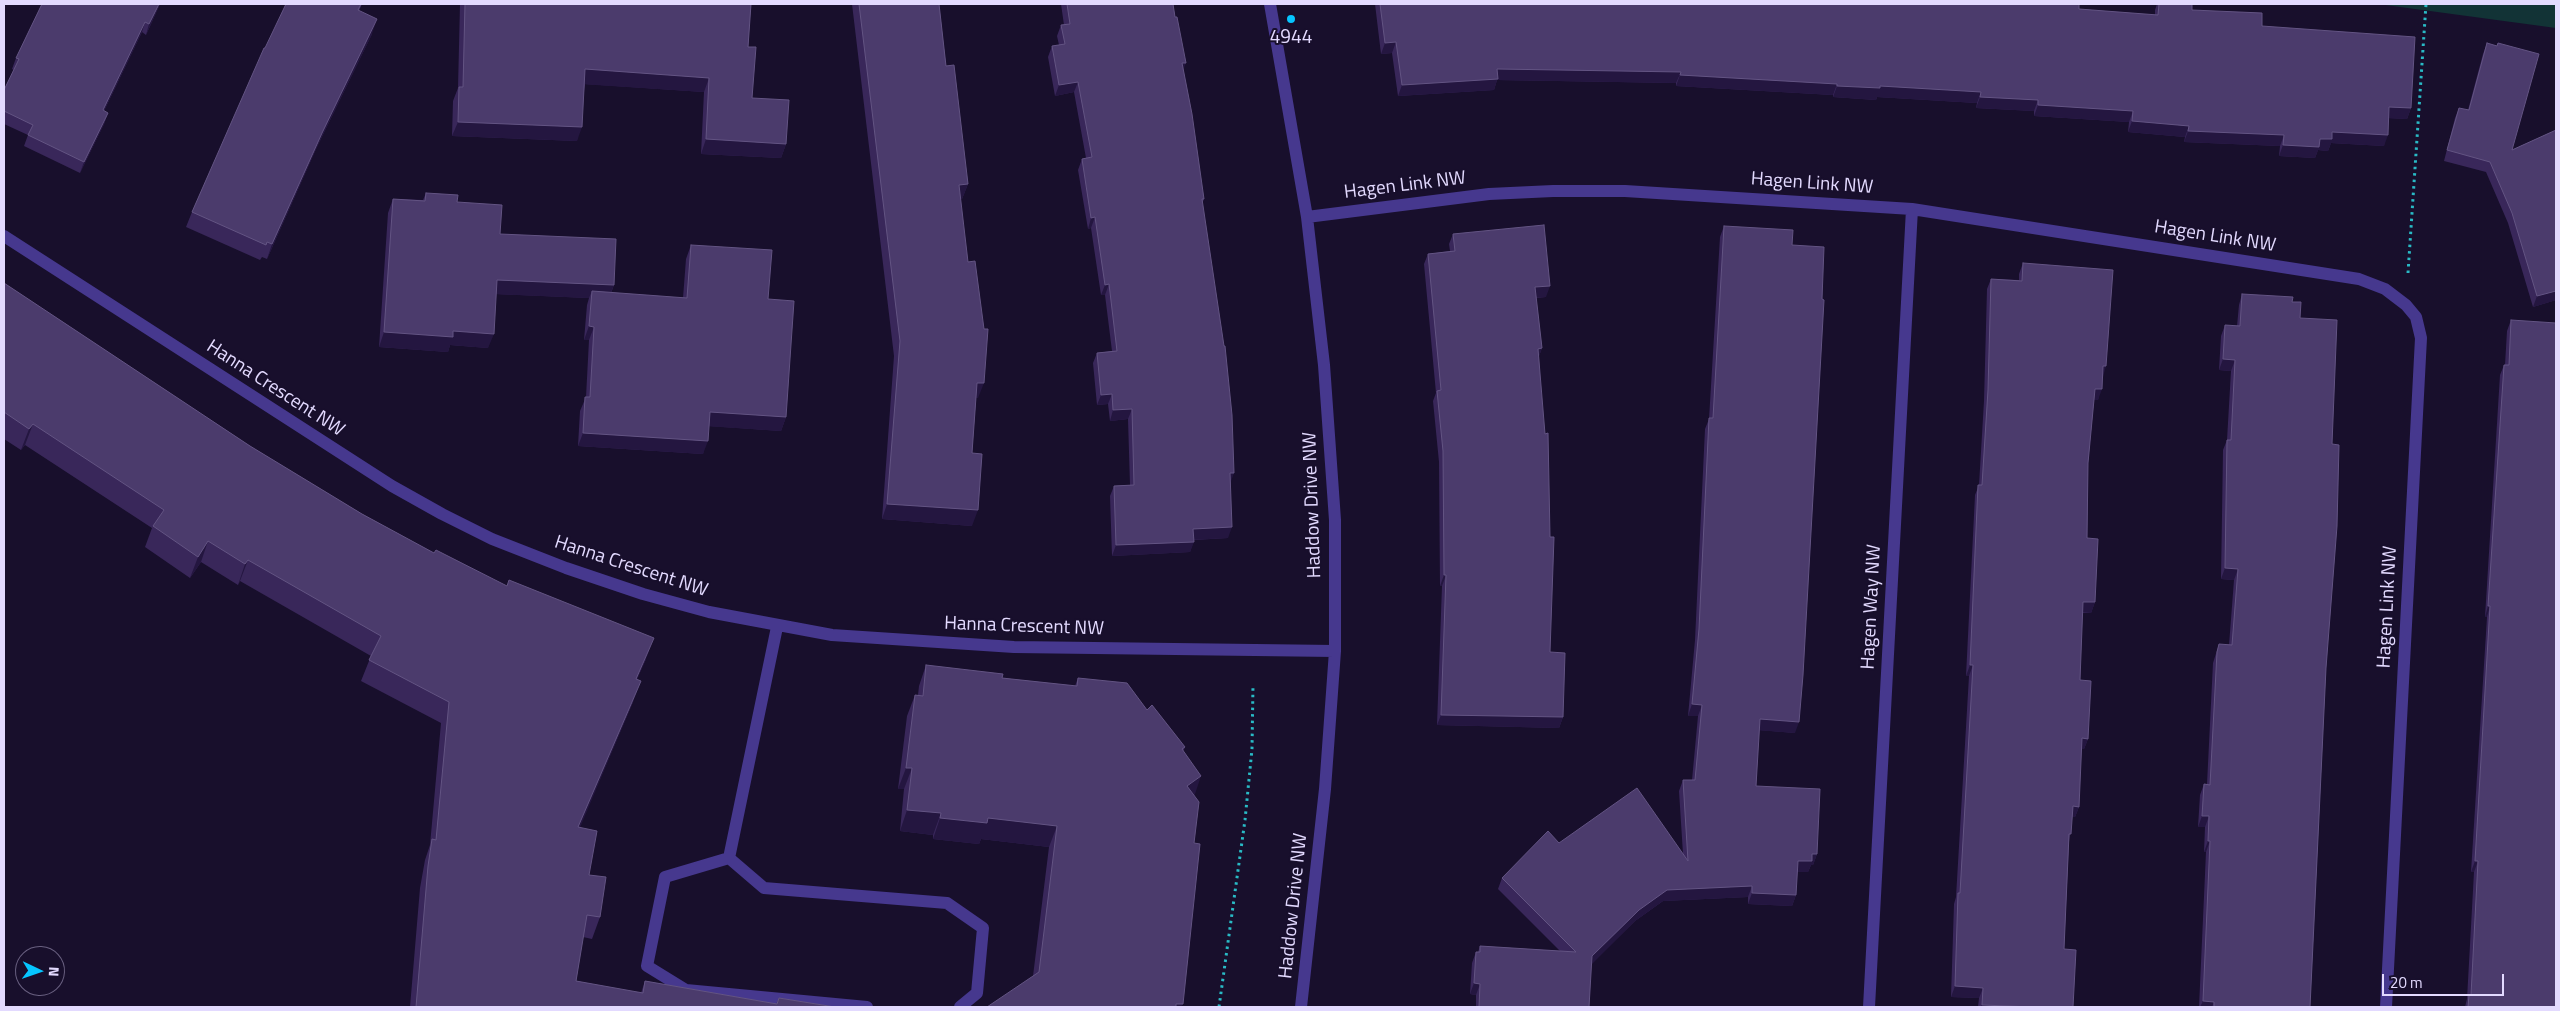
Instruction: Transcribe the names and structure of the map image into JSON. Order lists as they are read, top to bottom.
{
  "streets": {
    "street": [
      "Hagen Link NW",
      "Hanna Crescent NW",
      "Haddow Drive NW",
      "Hagen Way NW"
    ]
  },
  "crossings": [
    ["Hagen Link NW", "Haddow Drive NW"],
    ["Hagen Link NW", "Hagen Way NW"],
    ["Hanna Crescent NW", "Haddow Drive NW"]
  ],
  "places": ["4944"],
  "scale_bar": "20 m",
  "north": "right"
}
